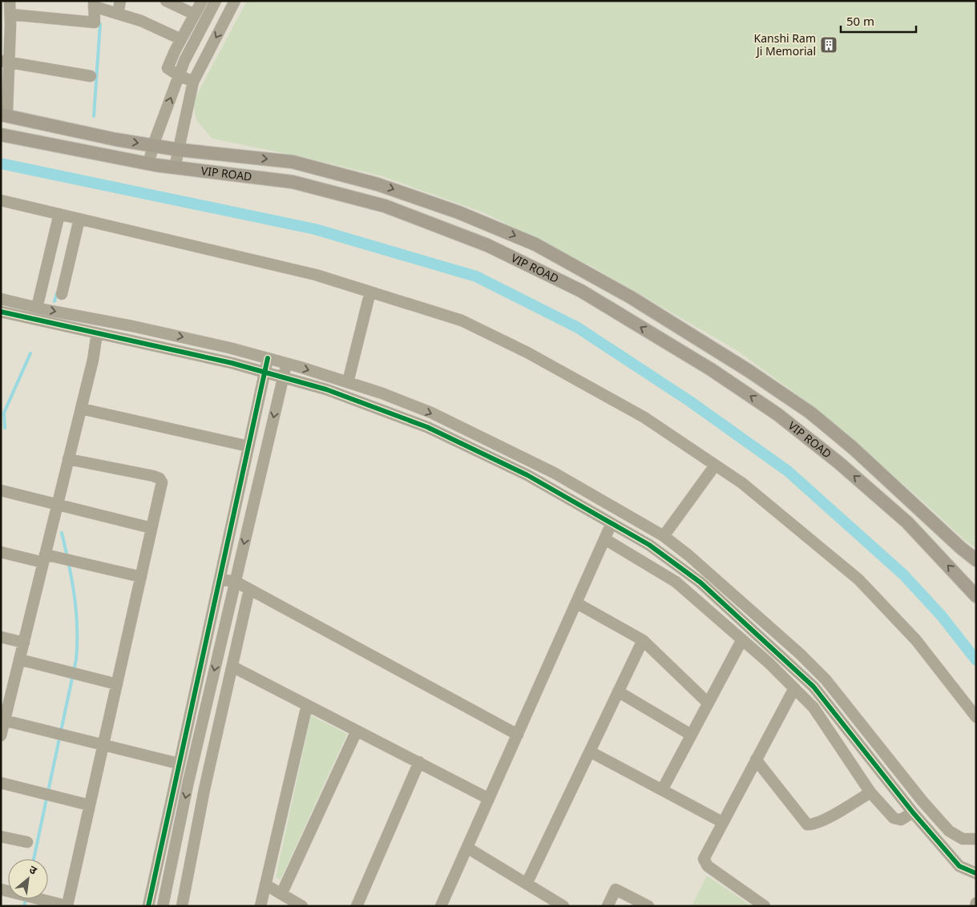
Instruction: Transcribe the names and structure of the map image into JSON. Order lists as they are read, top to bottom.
{
  "streets": {
    "main road": ["VIP ROAD"]
  },
  "places": {
    "building": ["Kanshi Ram Ji Memorial"]
  },
  "scale_bar": "50 m",
  "north": "top right"
}
